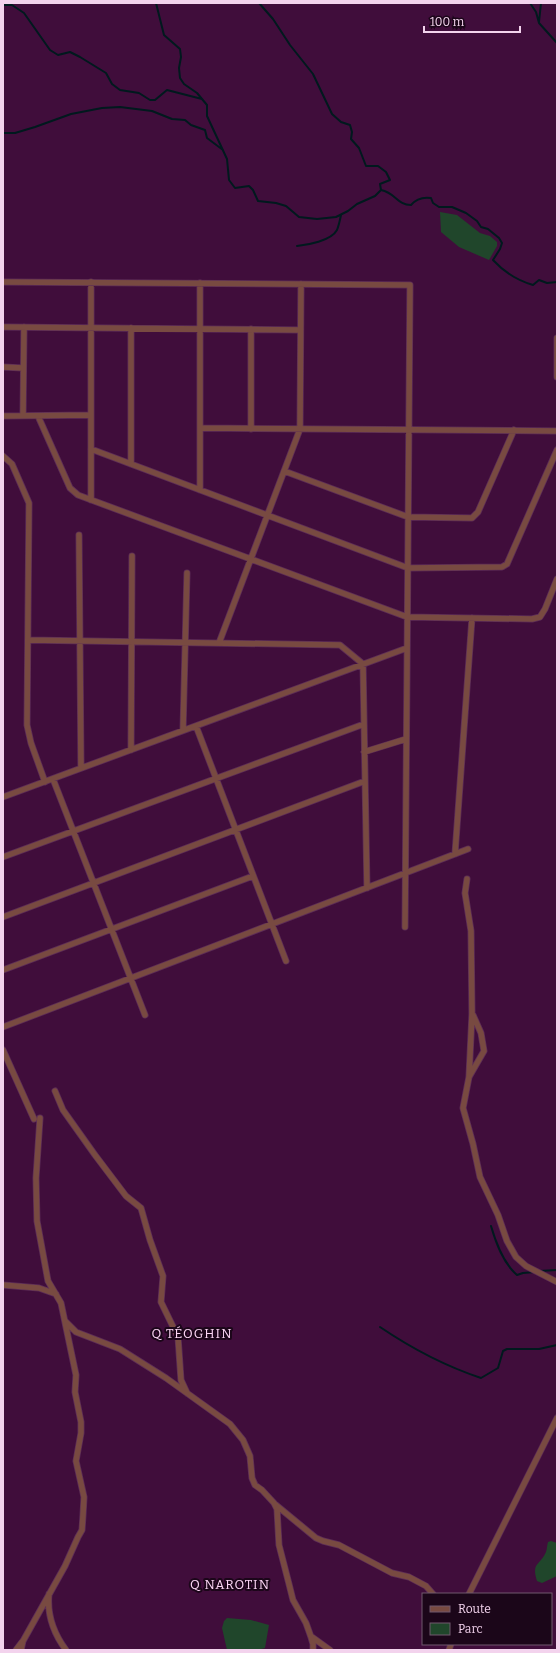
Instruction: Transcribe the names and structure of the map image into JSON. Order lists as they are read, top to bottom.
{
  "districts": ["Q TÉOGHIN", "Q NAROTIN"],
  "legend": ["Route", "Parc"],
  "scale_bar": "100 m"
}
